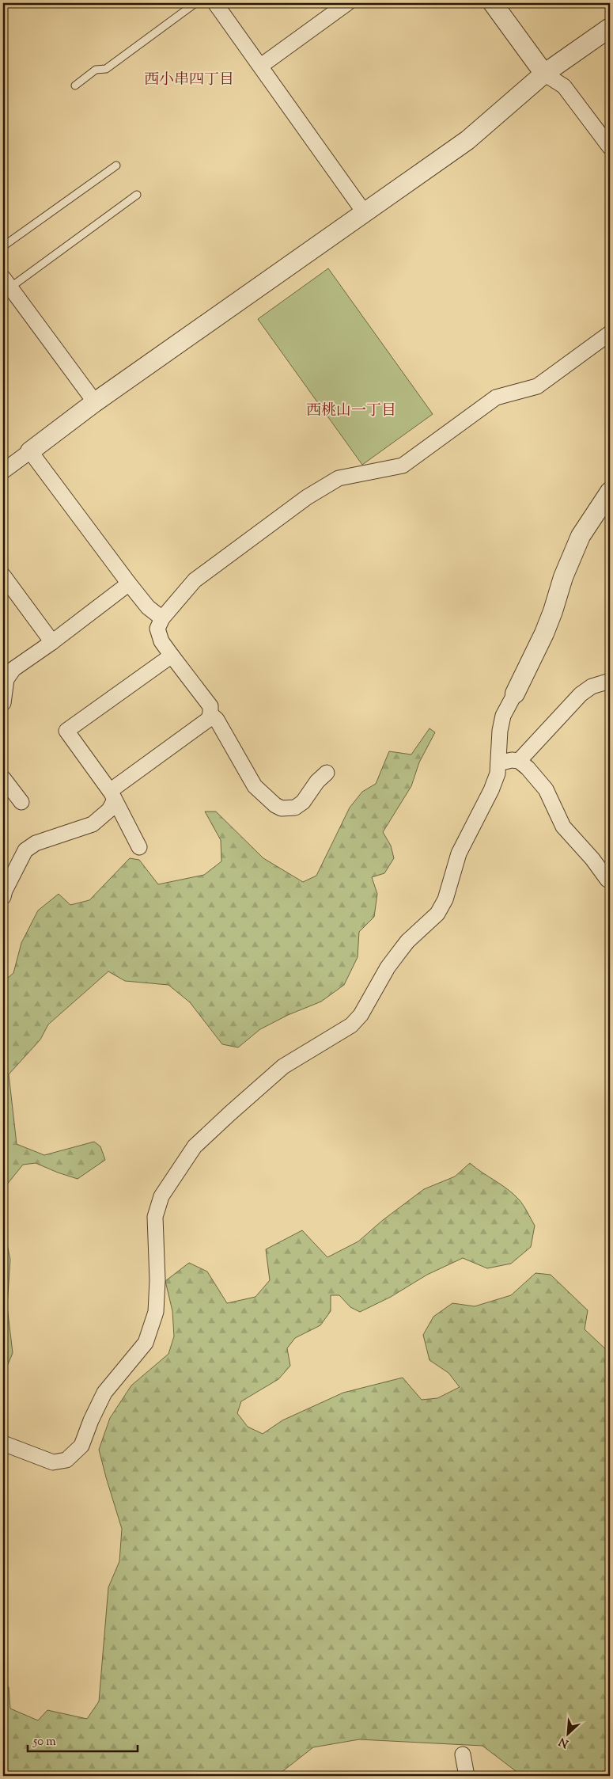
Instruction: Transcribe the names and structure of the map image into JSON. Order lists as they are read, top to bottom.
{
  "districts": ["西小串四丁目", "西桃山一丁目"],
  "scale_bar": "50 m",
  "north": "bottom left"
}
